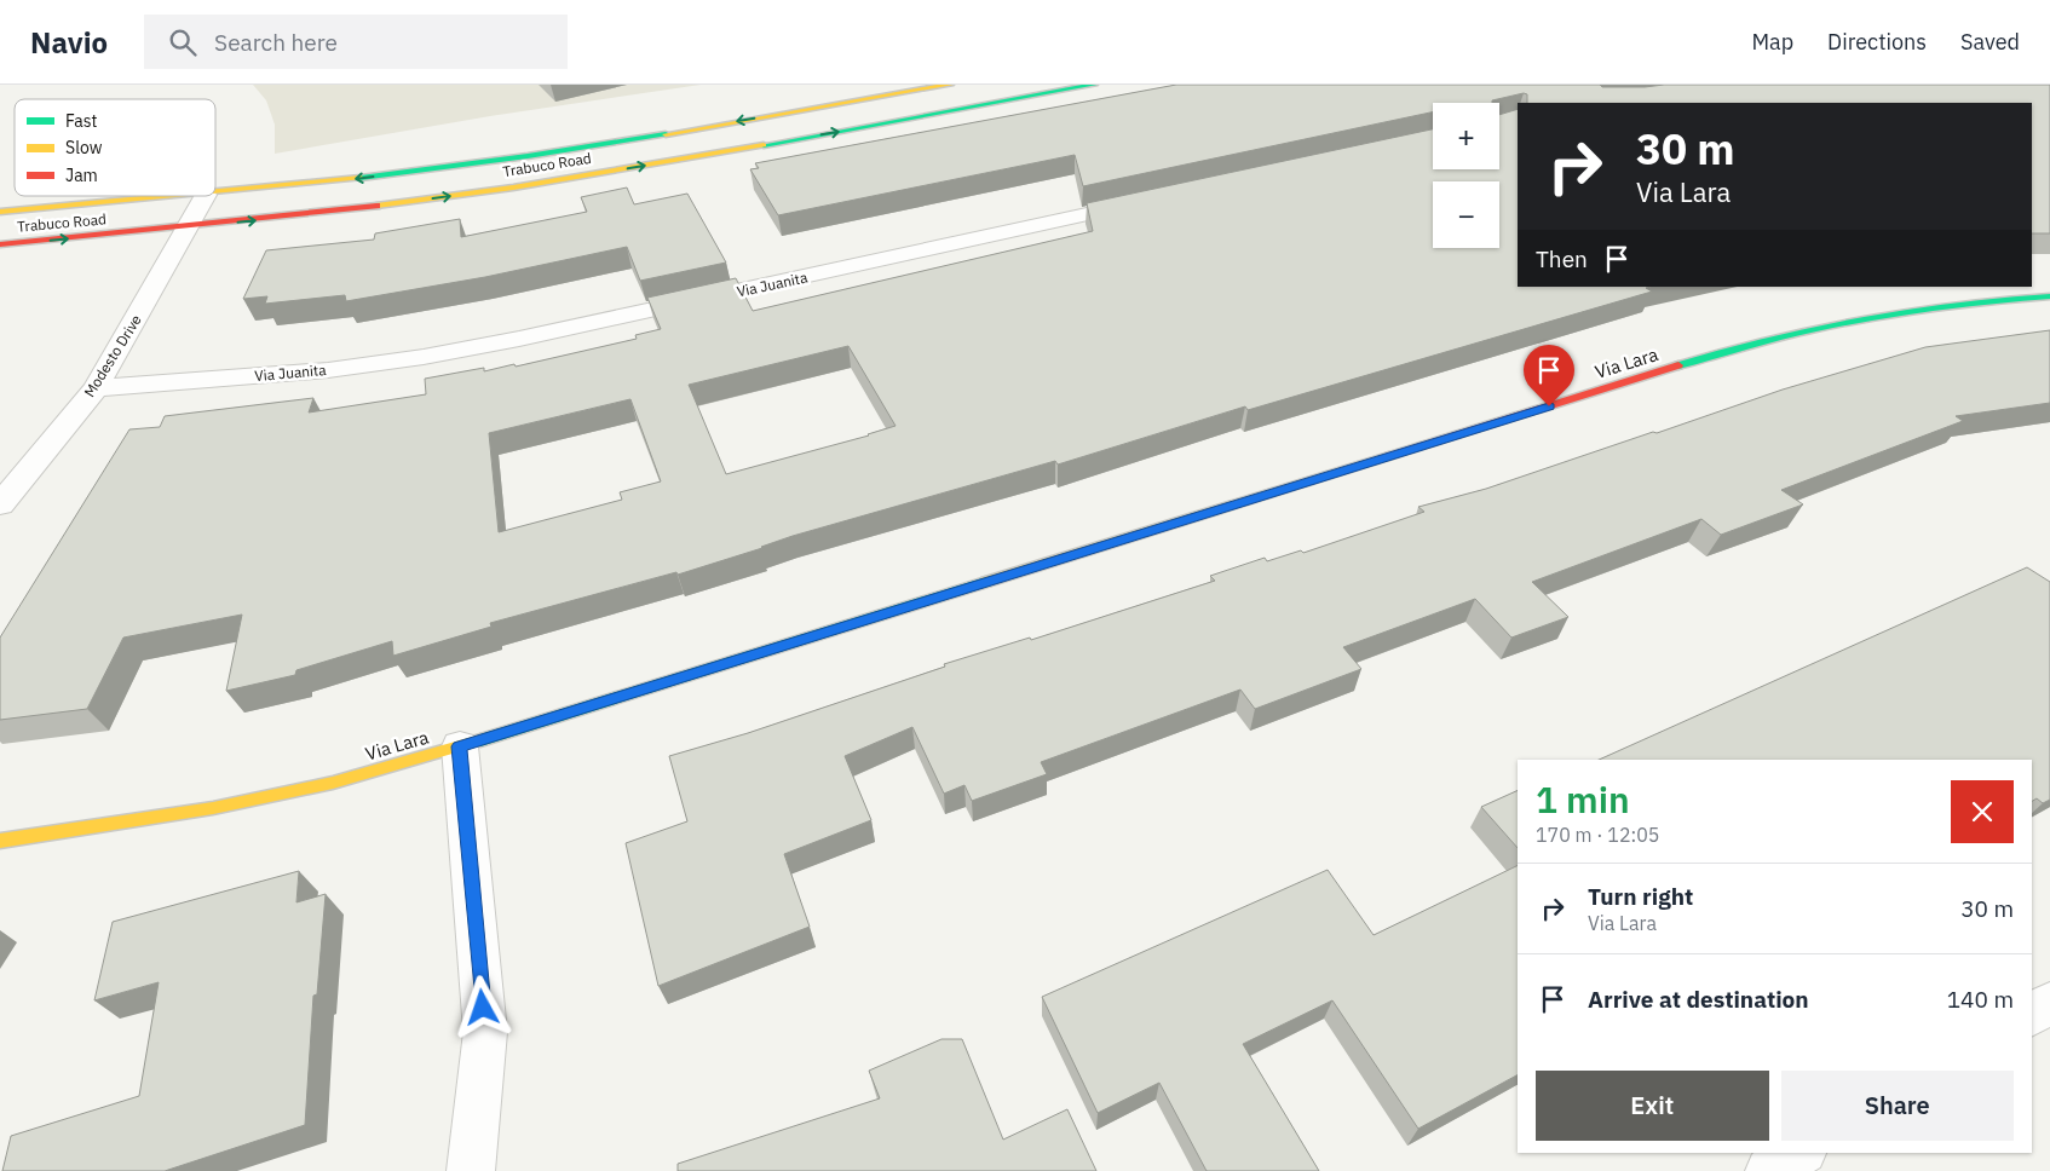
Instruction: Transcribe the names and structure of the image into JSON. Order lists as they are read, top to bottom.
{
  "streets": {
    "main road": ["Trabuco Road", "Via Lara"],
    "street": ["Via Juanita", "Modesto Drive"]
  },
  "crossings": [
    ["Trabuco Road", "Modesto Drive"],
    ["Via Juanita", "Modesto Drive"]
  ],
  "legend": ["Fast", "Slow", "Jam"],
  "page": {
    "header": "Navio",
    "search": "Search here",
    "nav": ["Map", "Directions", "Saved"],
    "map_buttons": ["+", "−"],
    "turn": ["30 m", "Via Lara"],
    "then": "Then",
    "heading": ["1 min", "170 m · 12:05"],
    "list": [
      {
        "name": "Turn right",
        "note": "Via Lara",
        "value": "30 m"
      },
      {
        "name": "Arrive at destination",
        "value": "140 m"
      }
    ],
    "buttons": ["Exit", "Share"]
  }
}
